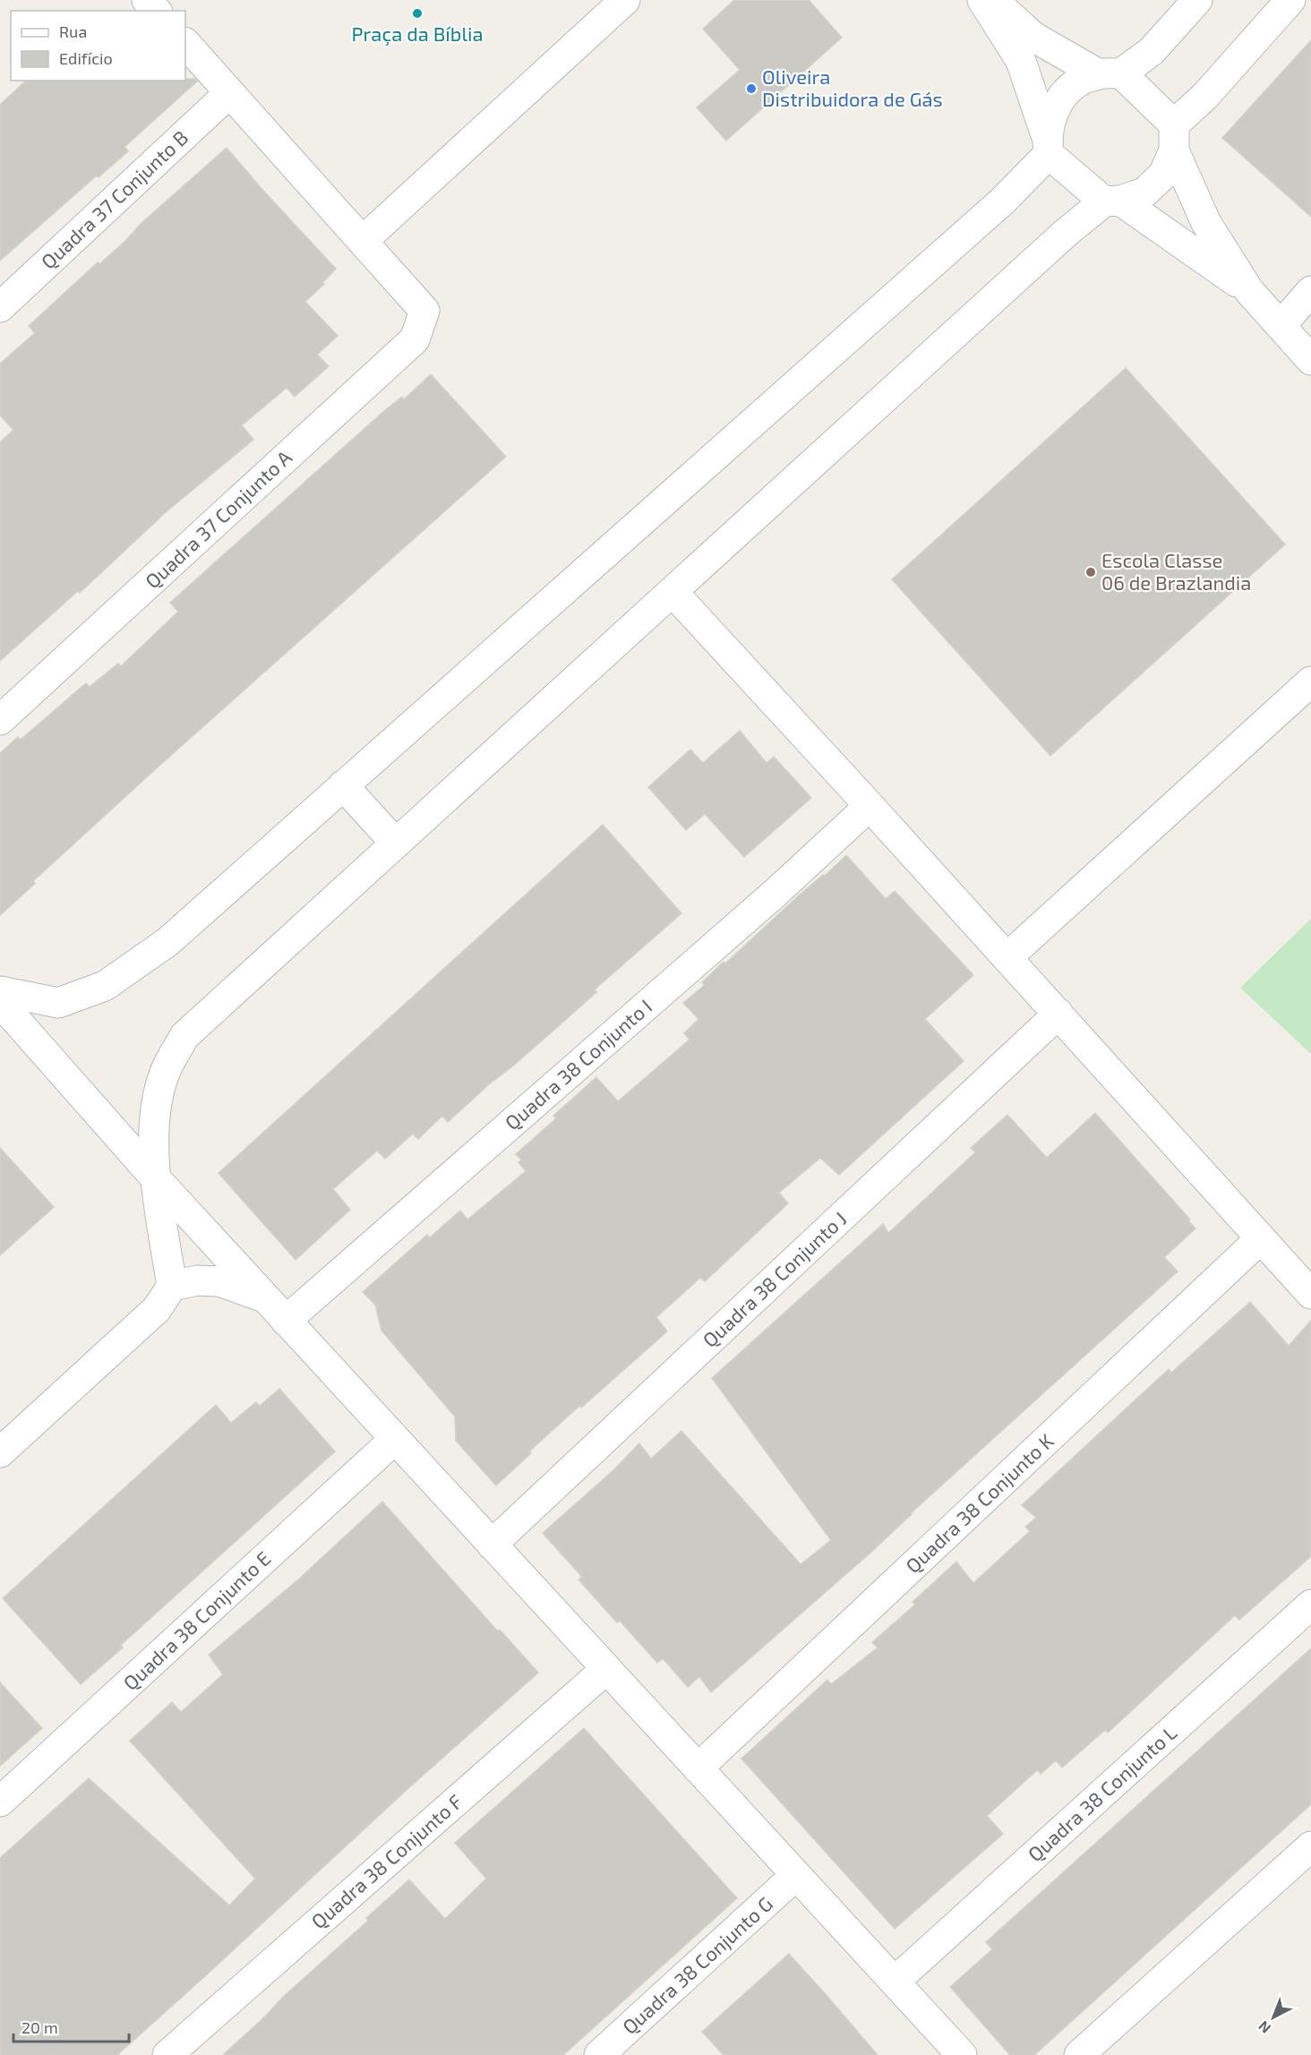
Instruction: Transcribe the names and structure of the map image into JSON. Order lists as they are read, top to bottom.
{
  "streets": {
    "street": [
      "Quadra 37 Conjunto B",
      "Quadra 37 Conjunto A",
      "Quadra 38 Conjunto I",
      "Quadra 38 Conjunto J",
      "Quadra 38 Conjunto K",
      "Quadra 38 Conjunto E",
      "Quadra 38 Conjunto L",
      "Quadra 38 Conjunto F",
      "Quadra 38 Conjunto G"
    ]
  },
  "places": ["Praça da Bíblia", "Oliveira Distribuidora de Gás", "Escola Classe 06 de Brazlandia"],
  "legend": ["Rua", "Edifício"],
  "scale_bar": "20 m",
  "north": "bottom left"
}
